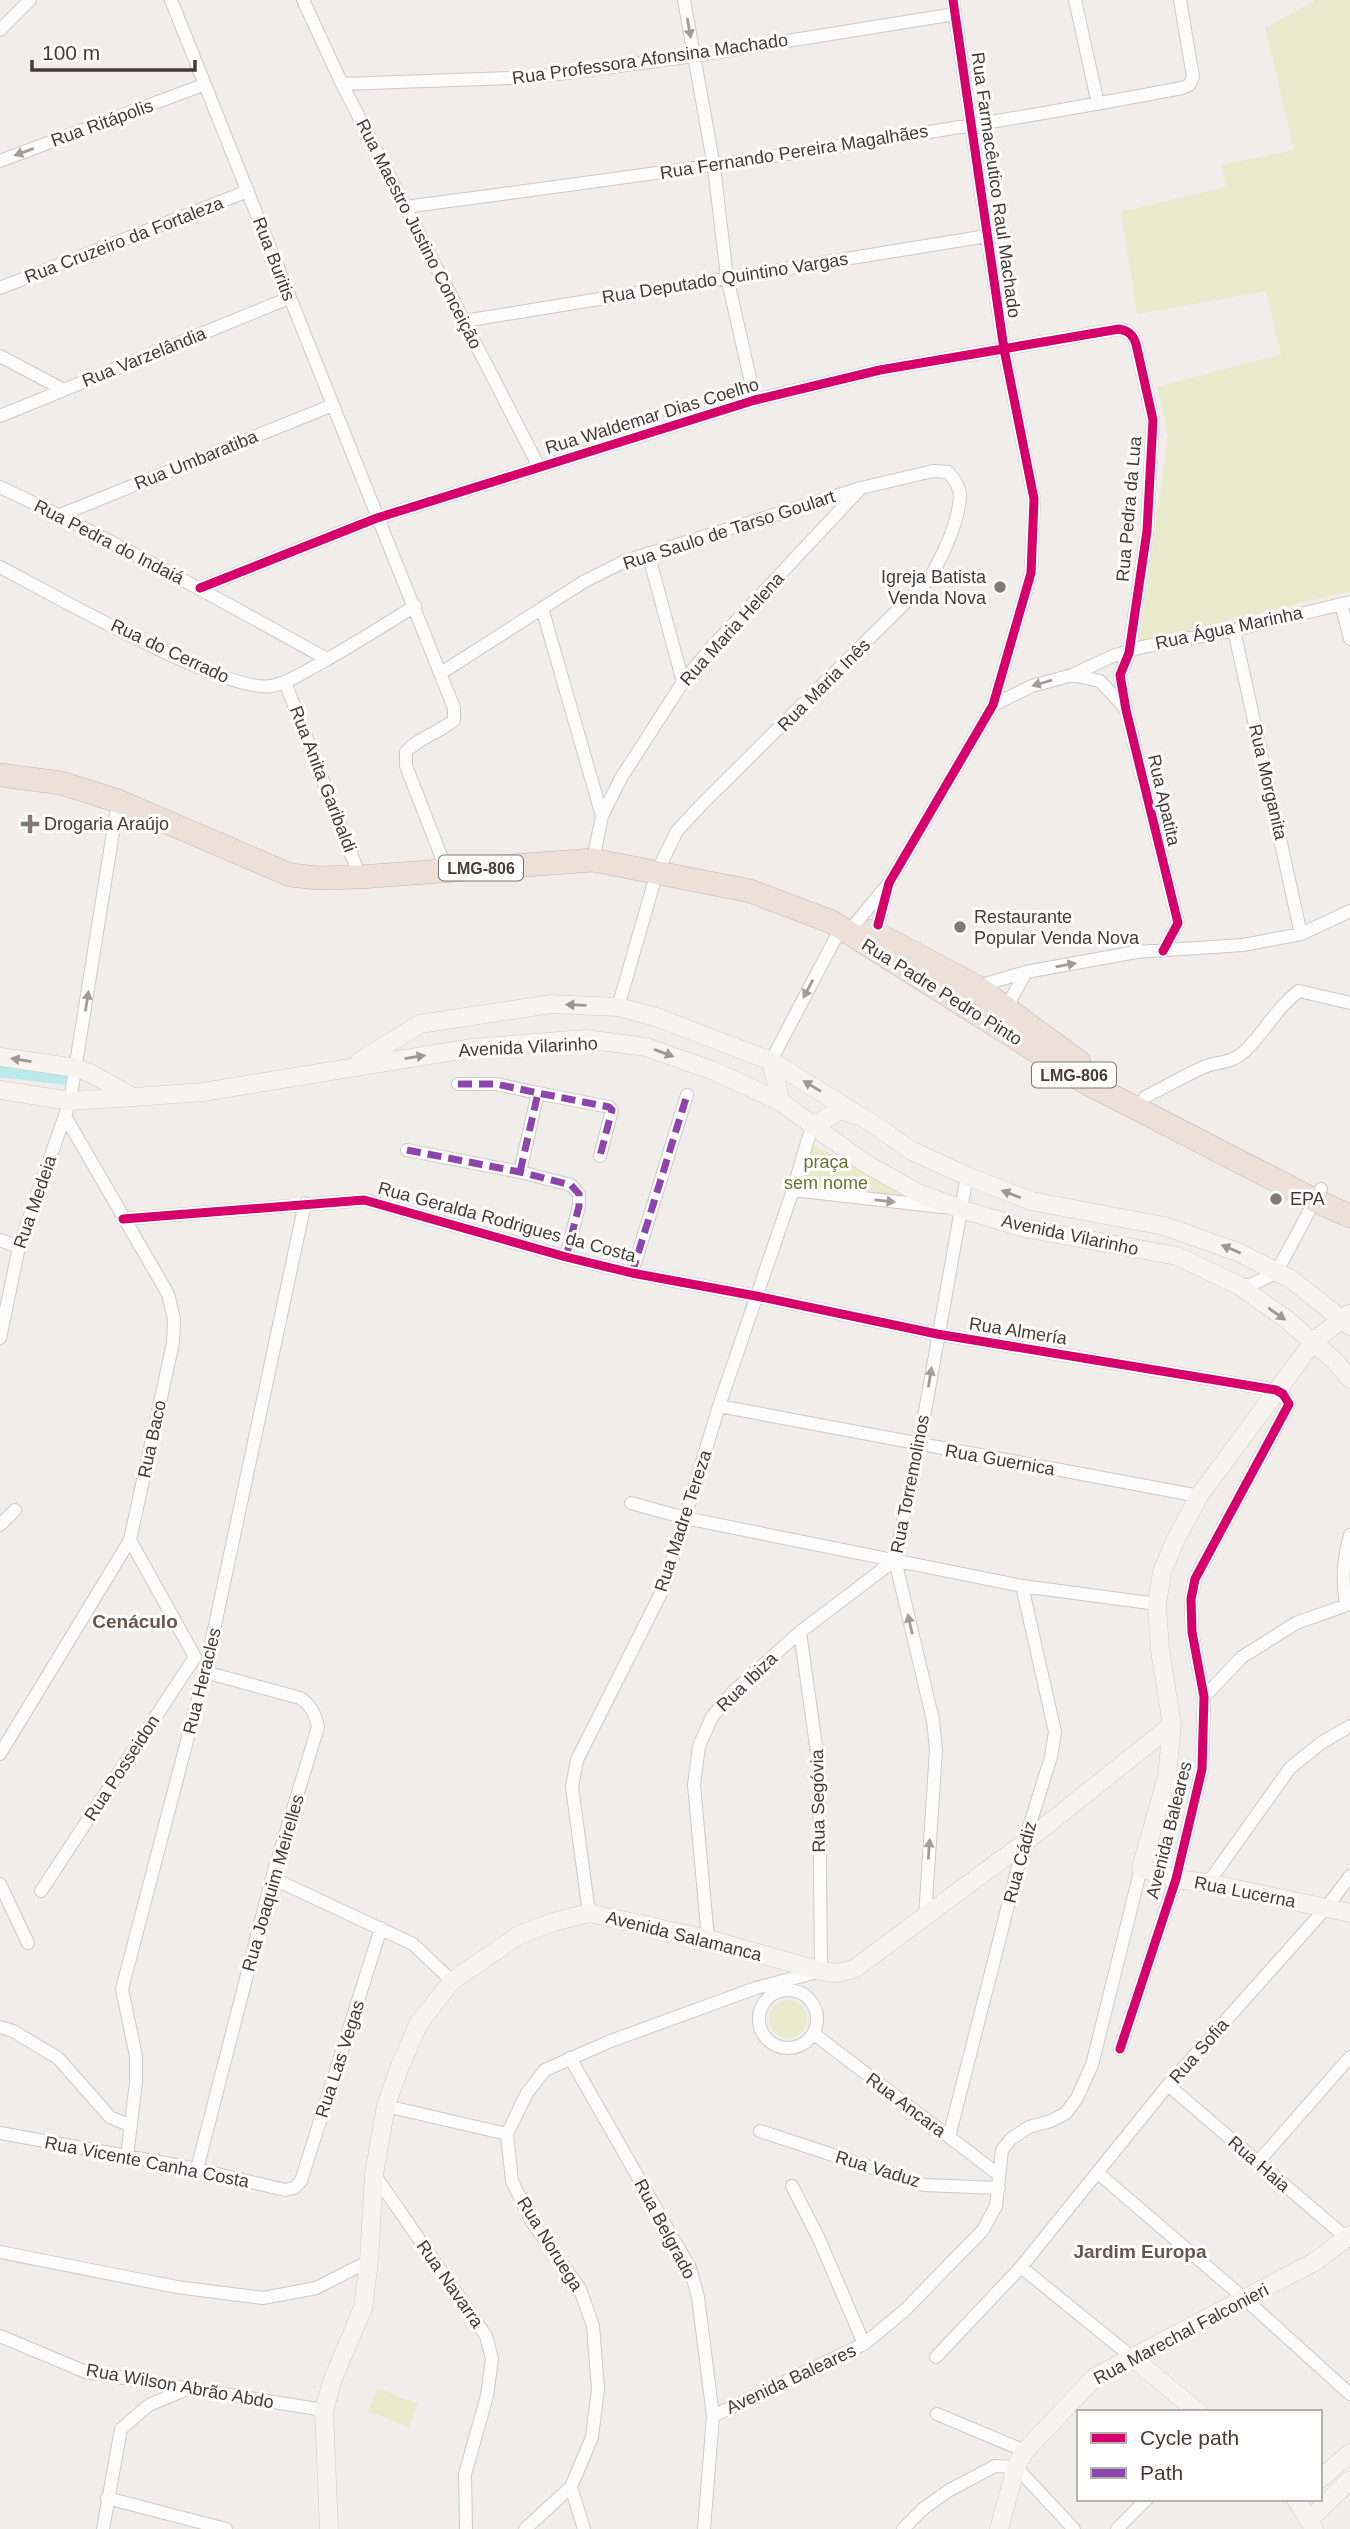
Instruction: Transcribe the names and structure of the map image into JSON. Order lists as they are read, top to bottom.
{
  "streets": {
    "highway": ["LMG-806", "Rua Padre Pedro Pinto"],
    "street": [
      "Rua Professora Afonsina Machado",
      "Rua Ritápolis",
      "Rua Fernando Pereira Magalhães",
      "Rua Farmacêutico Raul Machado",
      "Rua Maestro Justino Conceição",
      "Rua Cruzeiro da Fortaleza",
      "Rua Buritis",
      "Rua Deputado Quintino Vargas",
      "Rua Varzelândia",
      "Rua Waldemar Dias Coelho",
      "Rua Umbaratiba",
      "Rua Pedra da Lua",
      "Rua Saulo de Tarso Goulart",
      "Rua Pedra do Indaiá",
      "Rua Água Marinha",
      "Rua Maria Helena",
      "Rua do Cerrado",
      "Rua Maria Inês",
      "Rua Anita Garibaldi",
      "Rua Morganita",
      "Rua Apatita",
      "Avenida Vilarinho",
      "Rua Medeia",
      "Rua Geralda Rodrigues da Costa",
      "Rua Almería",
      "Rua Baco",
      "Rua Guernica",
      "Rua Torremolinos",
      "Rua Madre Tereza",
      "Rua Heracles",
      "Rua Ibiza",
      "Rua Posseidon",
      "Rua Segóvia",
      "Avenida Baleares",
      "Rua Cádiz",
      "Rua Joaquim Meirelles",
      "Rua Lucerna",
      "Avenida Salamanca",
      "Rua Sofia",
      "Rua Las Vegas",
      "Rua Ancara",
      "Rua Vicente Canha Costa",
      "Rua Haia",
      "Rua Vaduz",
      "Rua Belgrado",
      "Rua Noruega",
      "Rua Navarra",
      "Rua Marechal Falconieri",
      "Rua Wilson Abrão Abdo"
    ]
  },
  "crossings": [
    ["Rua Professora Afonsina Machado", "Rua Farmacêutico Raul Machado"],
    ["Rua Professora Afonsina Machado", "Rua Maestro Justino Conceição"],
    ["Rua Ritápolis", "Rua Buritis"],
    ["Rua Fernando Pereira Magalhães", "Rua Farmacêutico Raul Machado"],
    ["Rua Fernando Pereira Magalhães", "Rua Maestro Justino Conceição"],
    ["Rua Farmacêutico Raul Machado", "Rua Deputado Quintino Vargas"],
    ["Rua Farmacêutico Raul Machado", "Rua Waldemar Dias Coelho"],
    ["Rua Farmacêutico Raul Machado", "Rua Água Marinha"],
    ["Rua Farmacêutico Raul Machado", "Rua Padre Pedro Pinto"],
    ["Rua Farmacêutico Raul Machado", "Avenida Vilarinho"],
    ["Rua Maestro Justino Conceição", "Rua Deputado Quintino Vargas"],
    ["Rua Maestro Justino Conceição", "Rua Waldemar Dias Coelho"],
    ["Rua Cruzeiro da Fortaleza", "Rua Buritis"],
    ["Rua Buritis", "Rua Varzelândia"],
    ["Rua Buritis", "Rua Waldemar Dias Coelho"],
    ["Rua Buritis", "Rua Umbaratiba"],
    ["Rua Buritis", "Rua Saulo de Tarso Goulart"],
    ["Rua Buritis", "Rua do Cerrado"],
    ["Rua Buritis", "Rua Padre Pedro Pinto"],
    ["Rua Waldemar Dias Coelho", "Rua Pedra da Lua"],
    ["Rua Waldemar Dias Coelho", "Rua Pedra do Indaiá"],
    ["Rua Umbaratiba", "Rua Pedra do Indaiá"],
    ["Rua Pedra da Lua", "Rua Água Marinha"],
    ["Rua Pedra da Lua", "Rua Apatita"],
    ["Rua Saulo de Tarso Goulart", "Rua Maria Helena"],
    ["Rua Saulo de Tarso Goulart", "Rua Maria Inês"],
    ["Rua Pedra do Indaiá", "Rua do Cerrado"],
    ["Rua Água Marinha", "Rua Morganita"],
    ["Rua Água Marinha", "Rua Apatita"],
    ["Rua Maria Helena", "Rua Padre Pedro Pinto"],
    ["Rua do Cerrado", "Rua Anita Garibaldi"],
    ["Rua Maria Inês", "Rua Padre Pedro Pinto"],
    ["Rua Maria Inês", "Avenida Vilarinho"],
    ["Rua Anita Garibaldi", "Rua Padre Pedro Pinto"],
    ["Rua Padre Pedro Pinto", "Rua Medeia"],
    ["Avenida Vilarinho", "Rua Medeia"],
    ["Avenida Vilarinho", "Rua Baco"],
    ["Avenida Vilarinho", "Rua Torremolinos"],
    ["Avenida Vilarinho", "Rua Madre Tereza"],
    ["Avenida Vilarinho", "Avenida Baleares"],
    ["Rua Medeia", "Rua Baco"],
    ["Rua Geralda Rodrigues da Costa", "Rua Almería"],
    ["Rua Geralda Rodrigues da Costa", "Rua Baco"],
    ["Rua Geralda Rodrigues da Costa", "Rua Madre Tereza"],
    ["Rua Geralda Rodrigues da Costa", "Rua Heracles"],
    ["Rua Almería", "Rua Torremolinos"],
    ["Rua Almería", "Rua Madre Tereza"],
    ["Rua Almería", "Avenida Baleares"],
    ["Rua Guernica", "Rua Torremolinos"],
    ["Rua Guernica", "Rua Madre Tereza"],
    ["Rua Guernica", "Avenida Baleares"],
    ["Rua Torremolinos", "Rua Ibiza"],
    ["Rua Torremolinos", "Avenida Salamanca"],
    ["Rua Madre Tereza", "Avenida Salamanca"],
    ["Rua Heracles", "Rua Posseidon"],
    ["Rua Heracles", "Rua Joaquim Meirelles"],
    ["Rua Heracles", "Rua Vicente Canha Costa"],
    ["Rua Ibiza", "Rua Segóvia"],
    ["Rua Ibiza", "Avenida Salamanca"],
    ["Rua Segóvia", "Avenida Salamanca"],
    ["Avenida Baleares", "Rua Lucerna"],
    ["Avenida Baleares", "Avenida Salamanca"],
    ["Avenida Baleares", "Rua Ancara"],
    ["Avenida Baleares", "Rua Vaduz"],
    ["Avenida Baleares", "Rua Belgrado"],
    ["Rua Cádiz", "Avenida Salamanca"],
    ["Rua Cádiz", "Rua Ancara"],
    ["Rua Joaquim Meirelles", "Rua Vicente Canha Costa"],
    ["Rua Lucerna", "Rua Sofia"],
    ["Avenida Salamanca", "Rua Navarra"],
    ["Avenida Salamanca", "Rua Wilson Abrão Abdo"],
    ["Rua Sofia", "Rua Haia"],
    ["Rua Las Vegas", "Rua Vicente Canha Costa"],
    ["Rua Ancara", "Rua Vaduz"],
    ["Rua Haia", "Rua Marechal Falconieri"]
  ],
  "one_way": ["Rua Ritápolis", "Rua Medeia", "Rua Torremolinos"],
  "districts": ["Cenáculo", "Jardim Europa"],
  "parks": ["praça sem nome"],
  "places": {
    "other": ["Igreja Batista Venda Nova", "Restaurante Popular Venda Nova", "EPA"],
    "health": ["Drogaria Araújo"]
  },
  "legend": ["Cycle path", "Path"],
  "scale_bar": "100 m"
}
